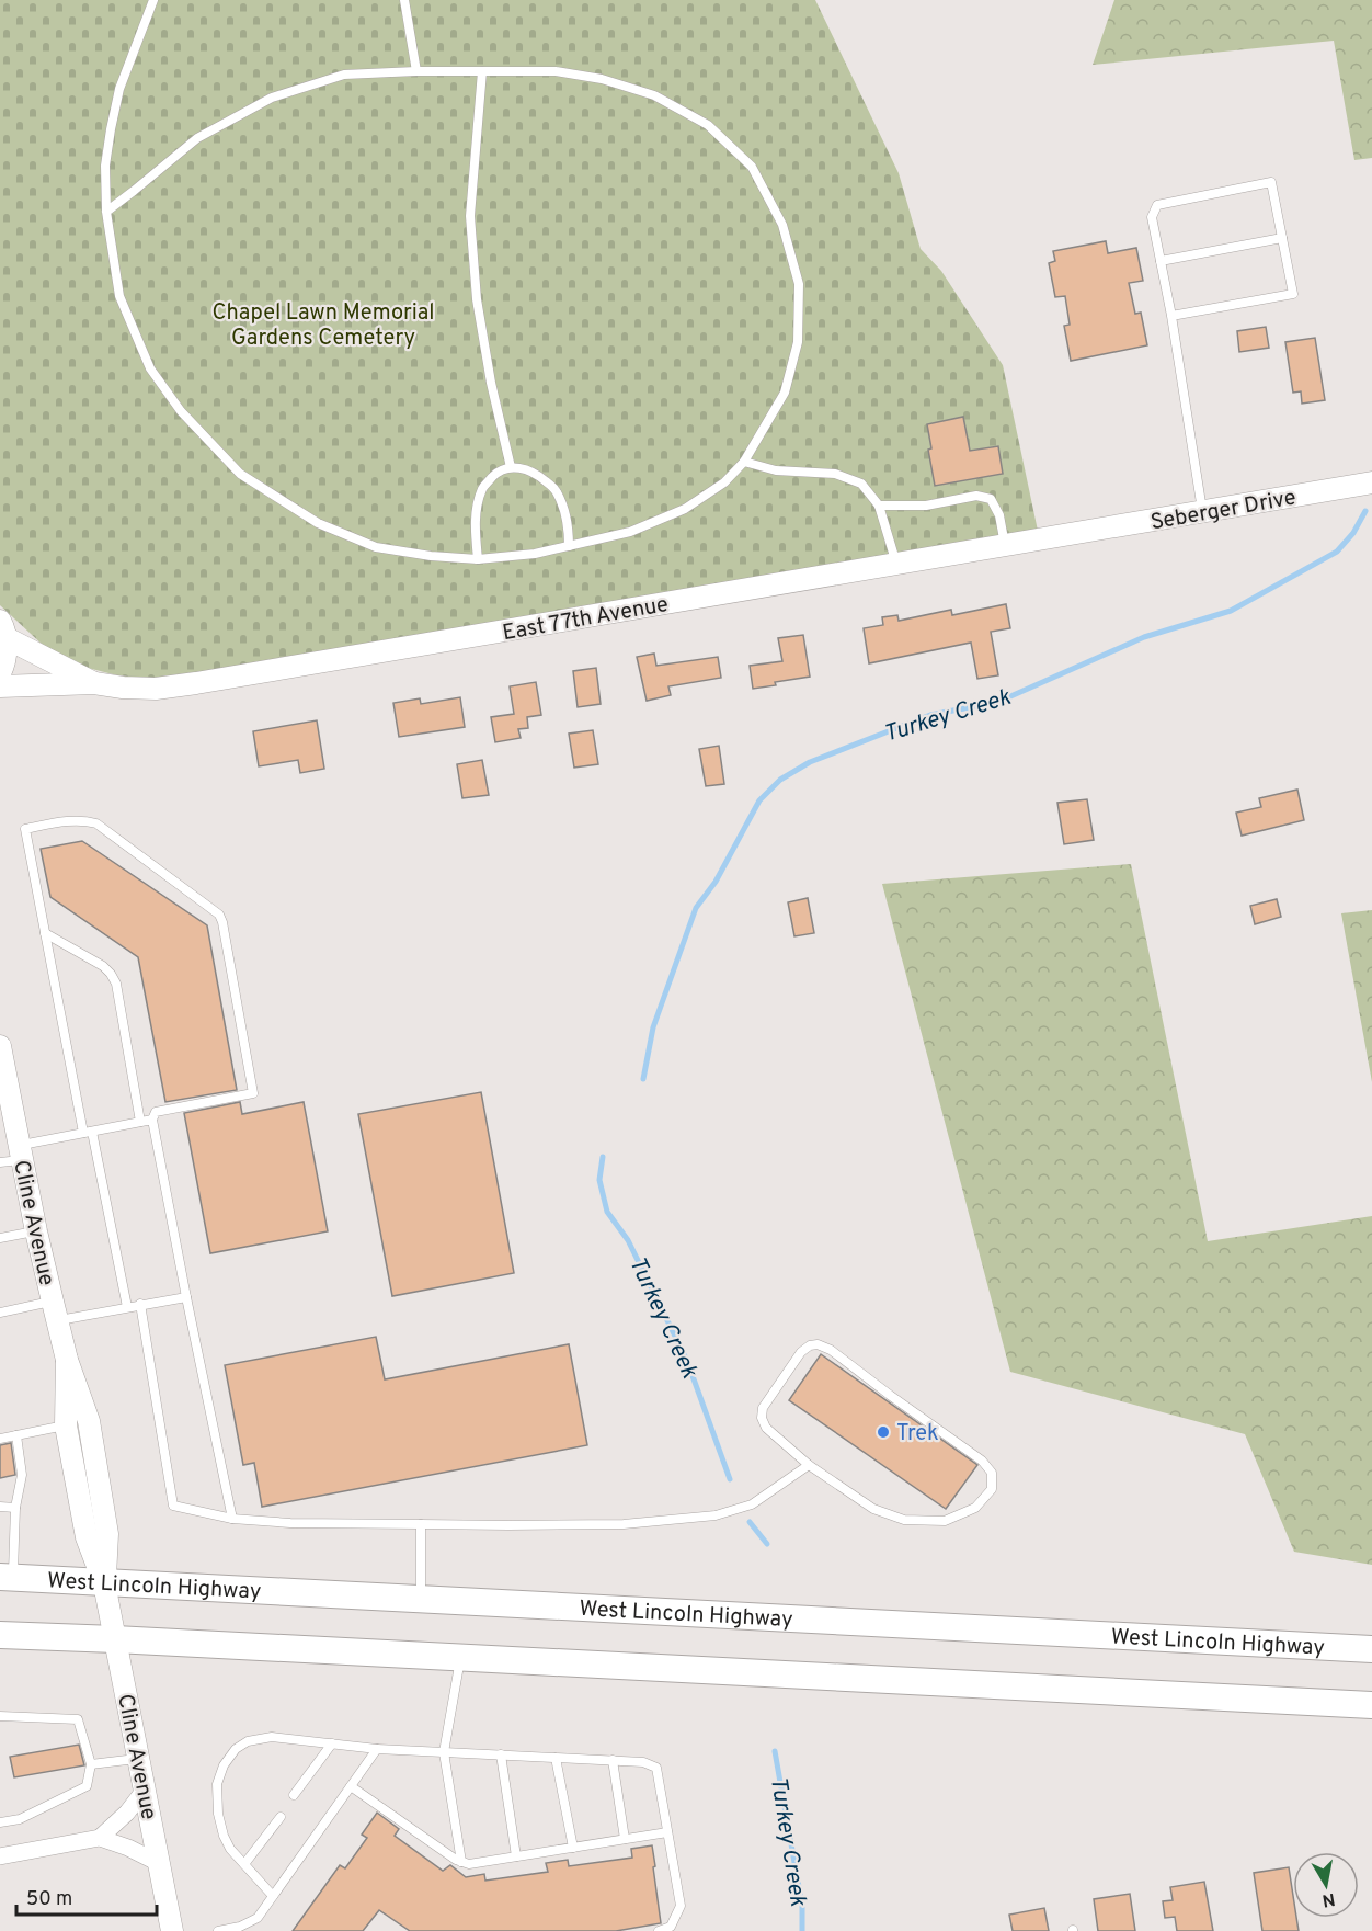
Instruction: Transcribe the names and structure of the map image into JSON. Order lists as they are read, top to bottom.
{
  "streets": {
    "main road": ["West Lincoln Highway"],
    "street": ["Seberger Drive", "East 77th Avenue", "Cline Avenue"]
  },
  "crossings": [
    ["Seberger Drive", "East 77th Avenue"],
    ["Cline Avenue", "West Lincoln Highway"]
  ],
  "water": ["Turkey Creek"],
  "parks": ["Chapel Lawn Memorial Gardens Cemetery"],
  "places": ["Trek"],
  "scale_bar": "50 m",
  "north": "bottom"
}
